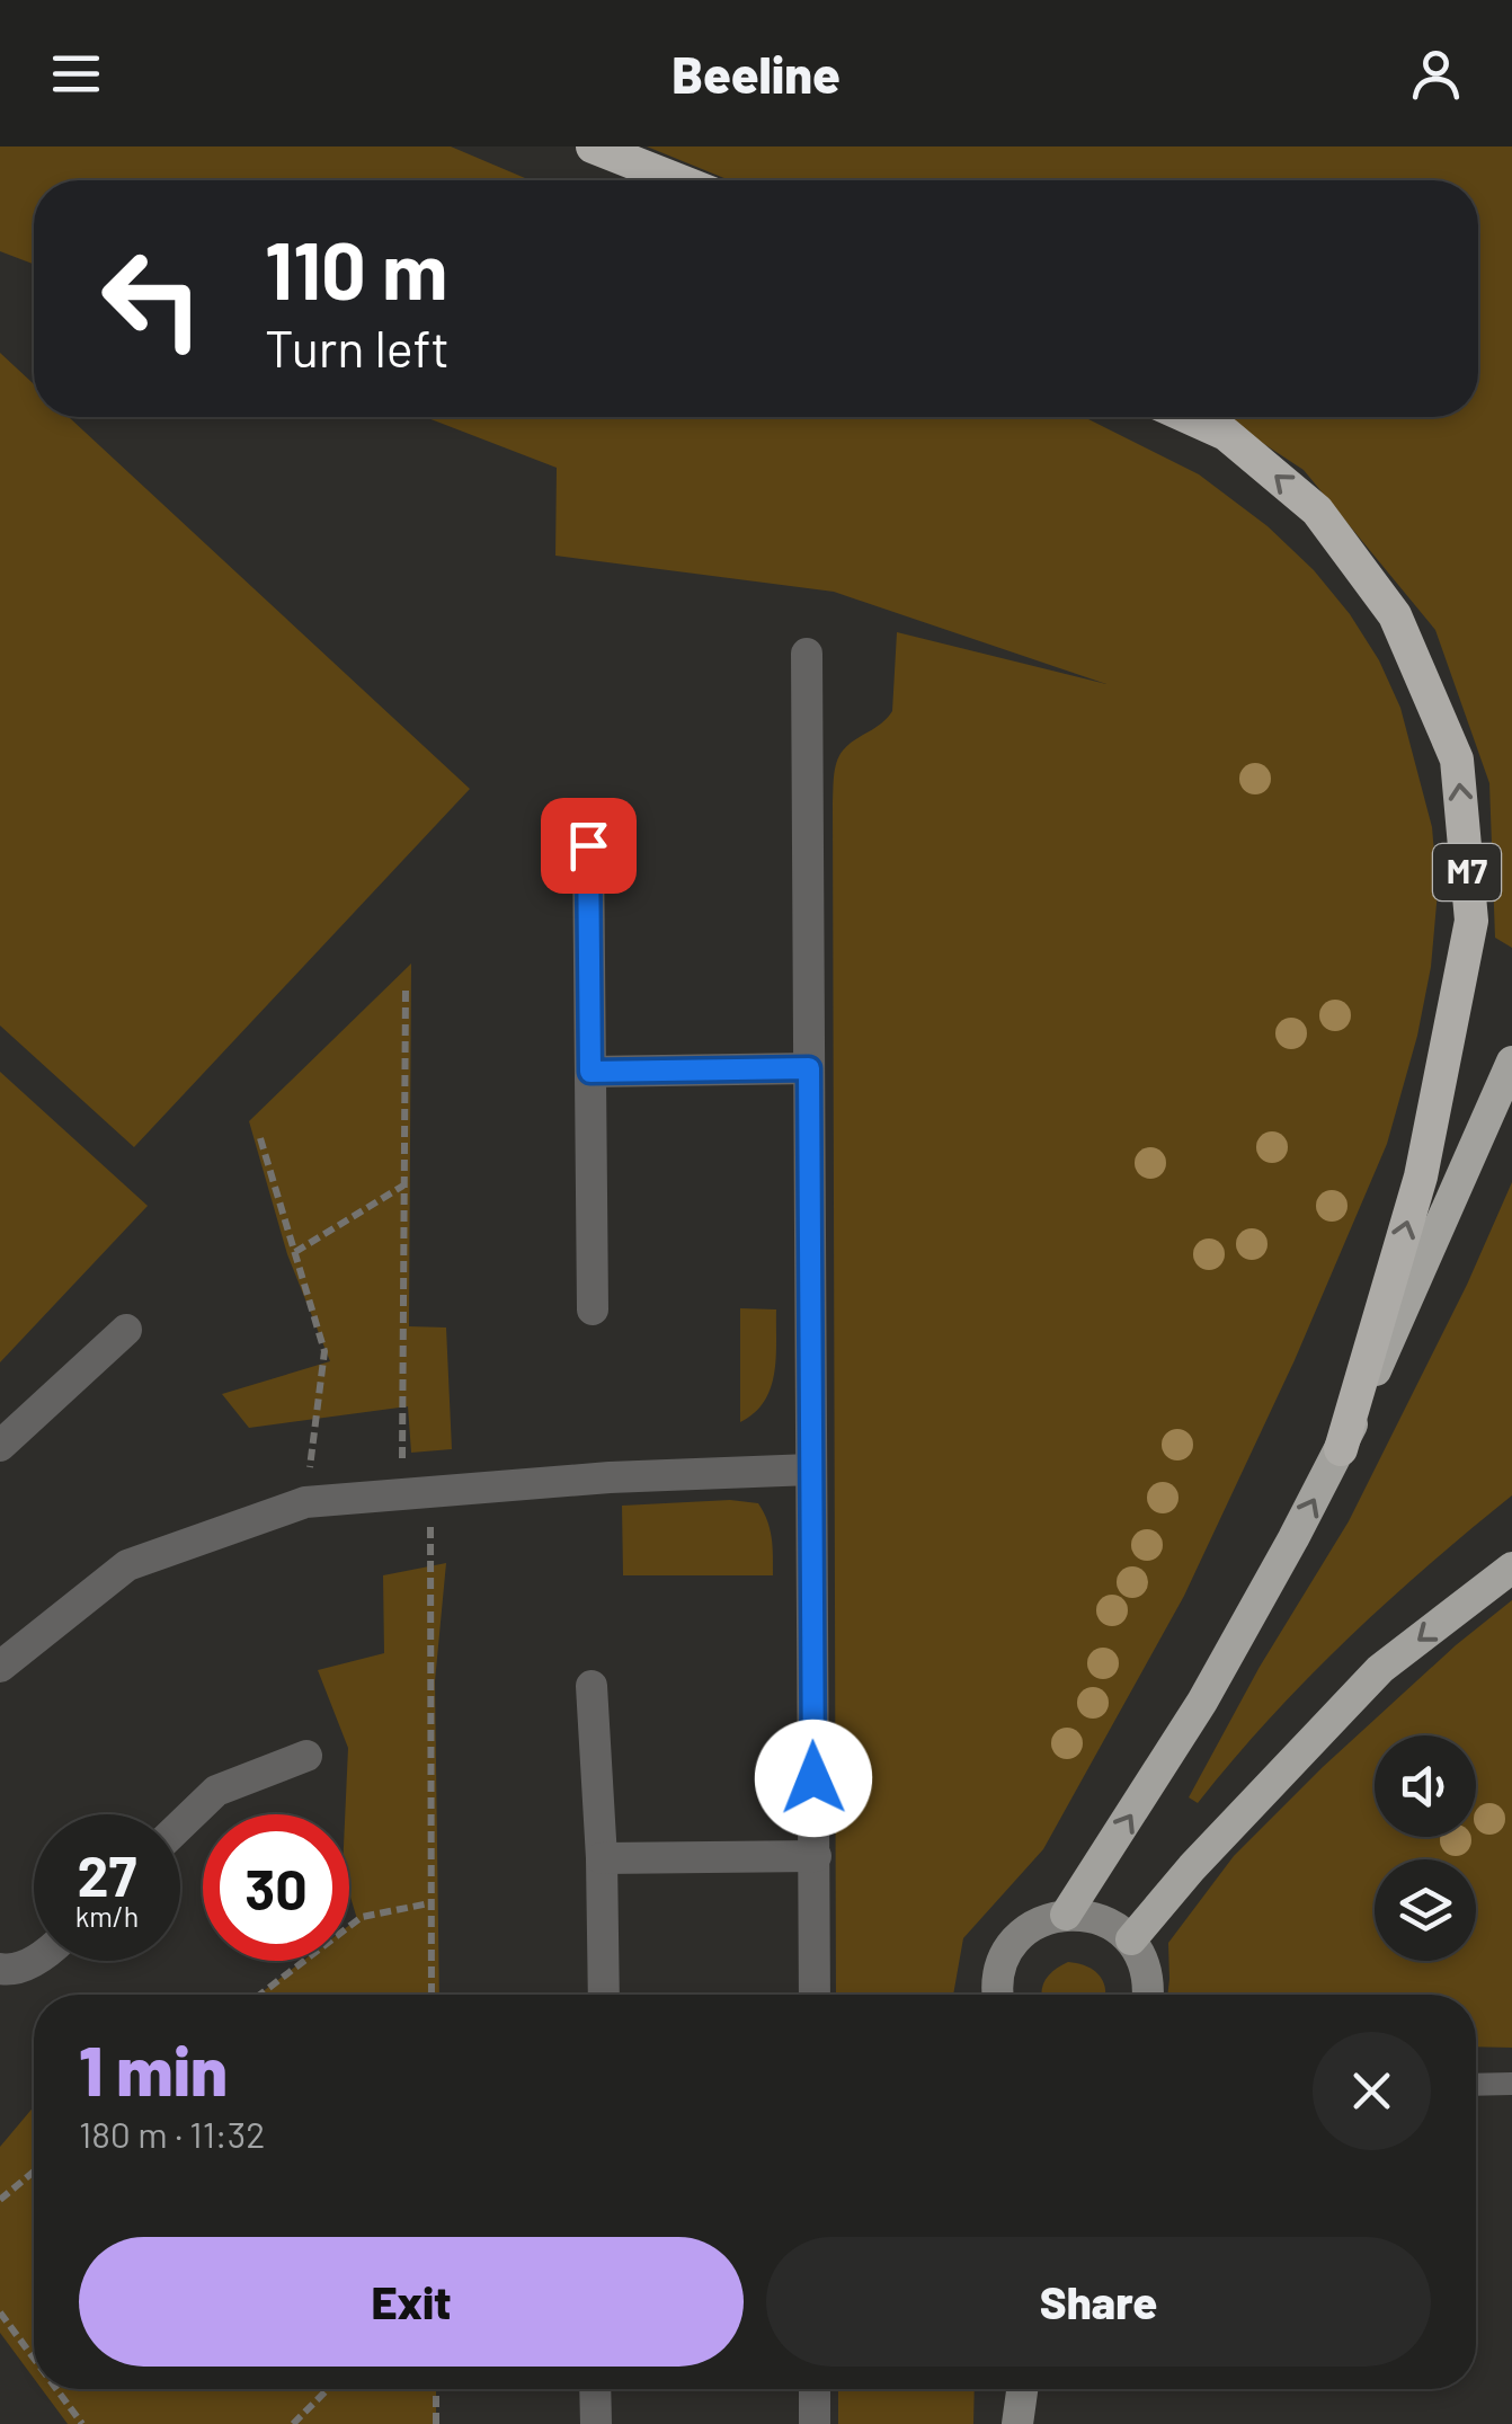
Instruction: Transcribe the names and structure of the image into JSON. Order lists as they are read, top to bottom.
{
  "streets": {
    "highway": ["M7"]
  },
  "page": {
    "header": "Beeline",
    "turn": ["110 m", "Turn left"],
    "speed": "27 km/h",
    "limit": "30",
    "heading": ["1 min", "180 m · 11:32"],
    "buttons": ["Exit", "Share"]
  }
}
